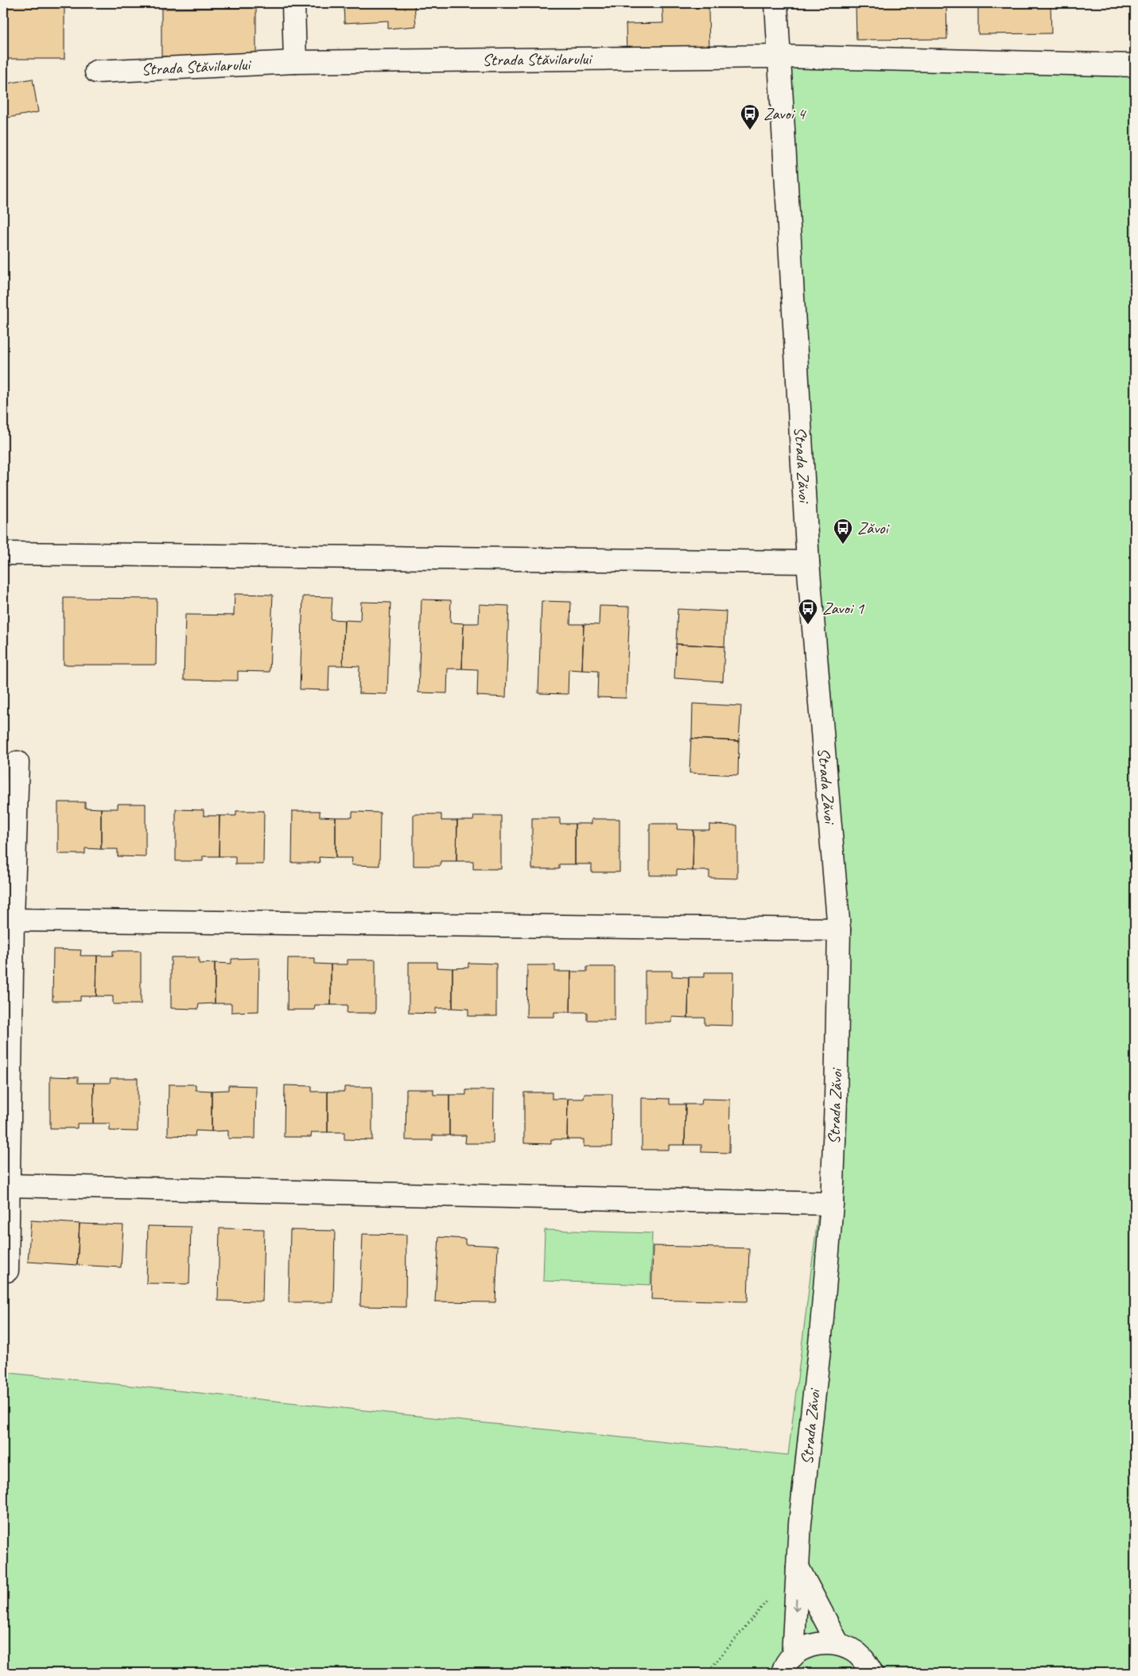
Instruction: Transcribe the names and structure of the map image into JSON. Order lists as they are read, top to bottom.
{
  "streets": {
    "street": ["Strada Stăvilarului", "Strada Zăvoi"]
  },
  "crossings": [
    ["Strada Stăvilarului", "Strada Zăvoi"]
  ],
  "places": {
    "bus stop": ["Zavoi 4", "Zăvoi", "Zavoi 1"]
  }
}
